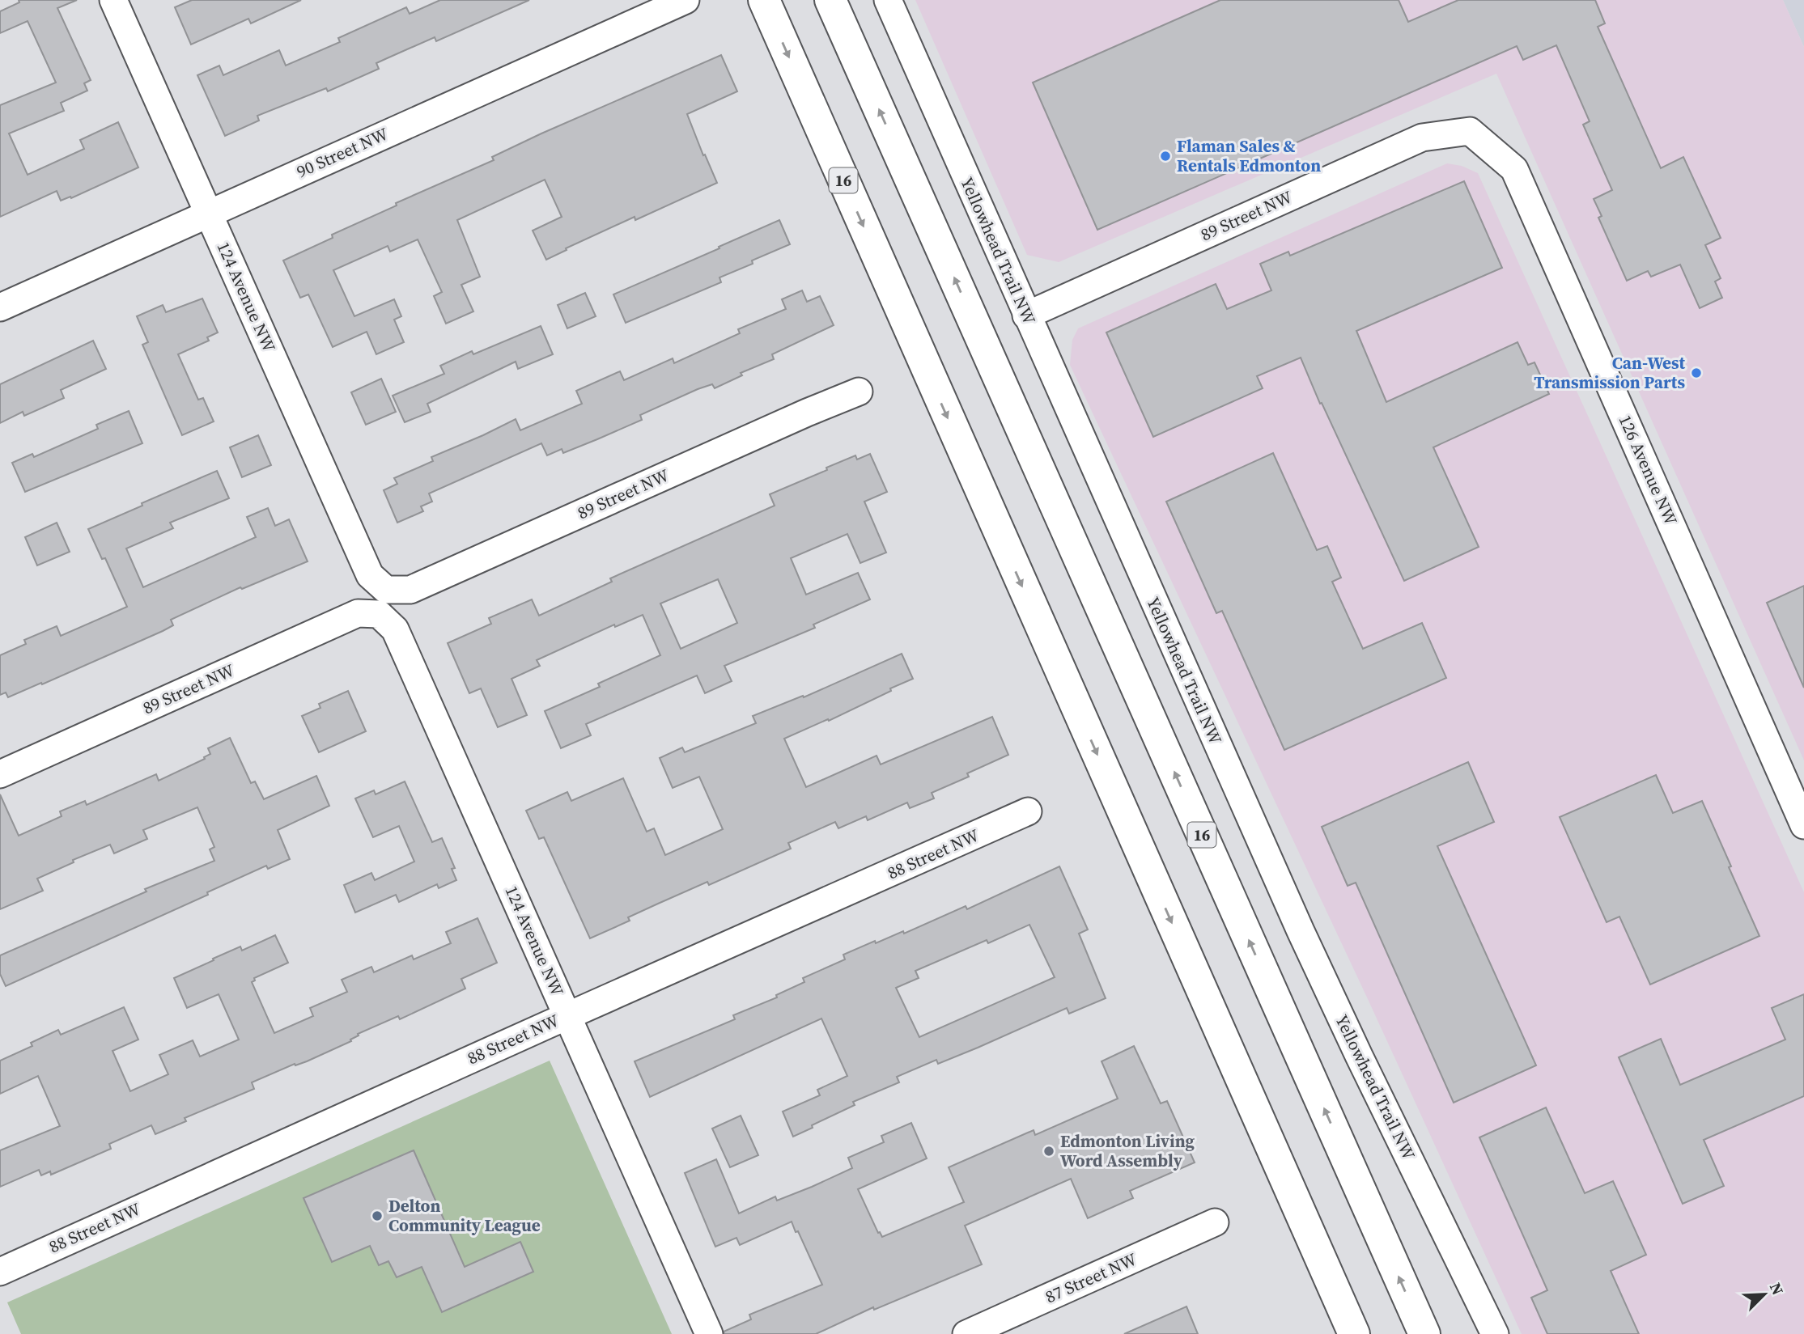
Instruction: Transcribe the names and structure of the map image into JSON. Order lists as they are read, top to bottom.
{
  "streets": {
    "highway": ["16"],
    "street": [
      "90 Street NW",
      "89 Street NW",
      "Yellowhead Trail NW",
      "124 Avenue NW",
      "126 Avenue NW",
      "88 Street NW",
      "87 Street NW"
    ]
  },
  "crossings": [
    ["90 Street NW", "124 Avenue NW"],
    ["89 Street NW", "Yellowhead Trail NW"],
    ["89 Street NW", "124 Avenue NW"],
    ["89 Street NW", "126 Avenue NW"],
    ["124 Avenue NW", "88 Street NW"]
  ],
  "places": [
    "Flaman Sales & Rentals Edmonton",
    "Can-West Transmission Parts",
    "Edmonton Living Word Assembly",
    "Delton Community League"
  ],
  "north": "top right"
}
